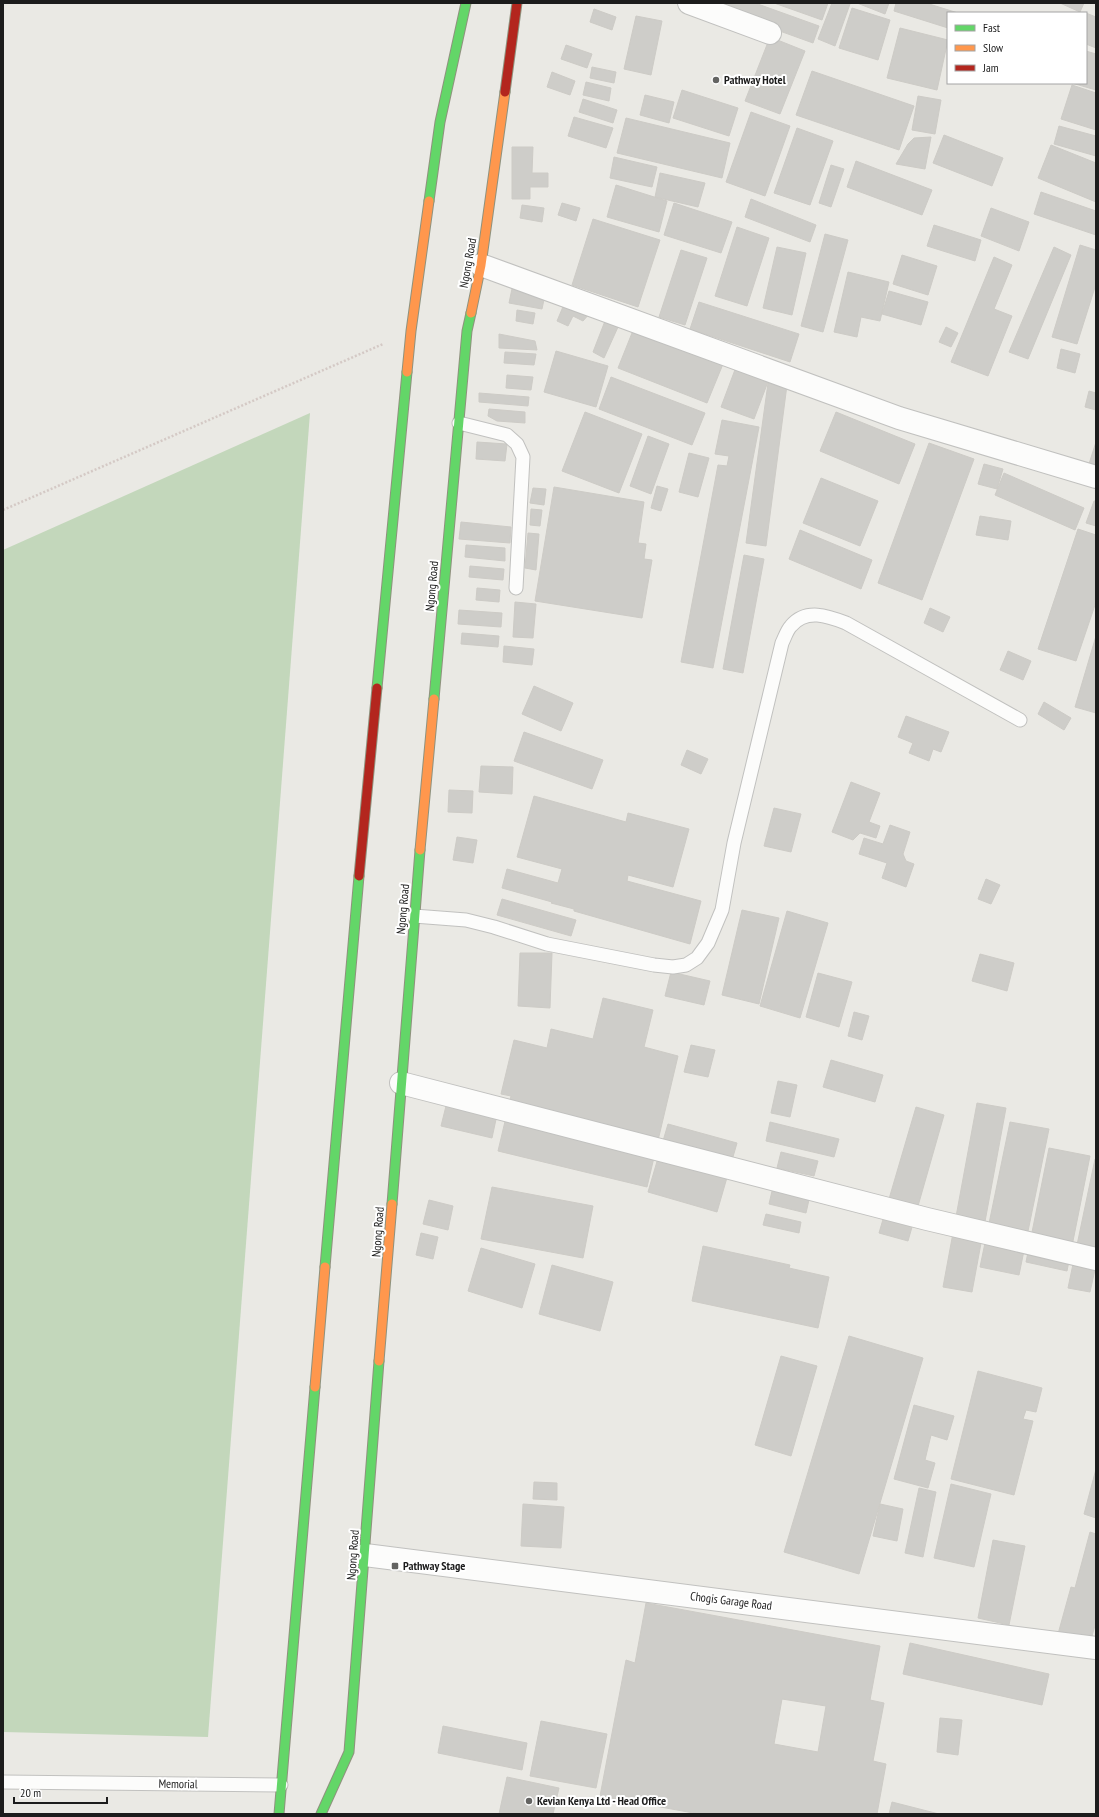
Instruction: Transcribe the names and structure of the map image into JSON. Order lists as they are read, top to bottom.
{
  "streets": {
    "main road": ["Ngong Road"],
    "street": ["Chogis Garage Road"],
    "lane": ["Memorial"]
  },
  "crossings": [
    ["Ngong Road", "Chogis Garage Road"]
  ],
  "places": {
    "other": ["Pathway Hotel", "Kevian Kenya Ltd - Head Office"],
    "transit": ["Pathway Stage"]
  },
  "legend": ["Fast", "Slow", "Jam"],
  "scale_bar": "20 m"
}
